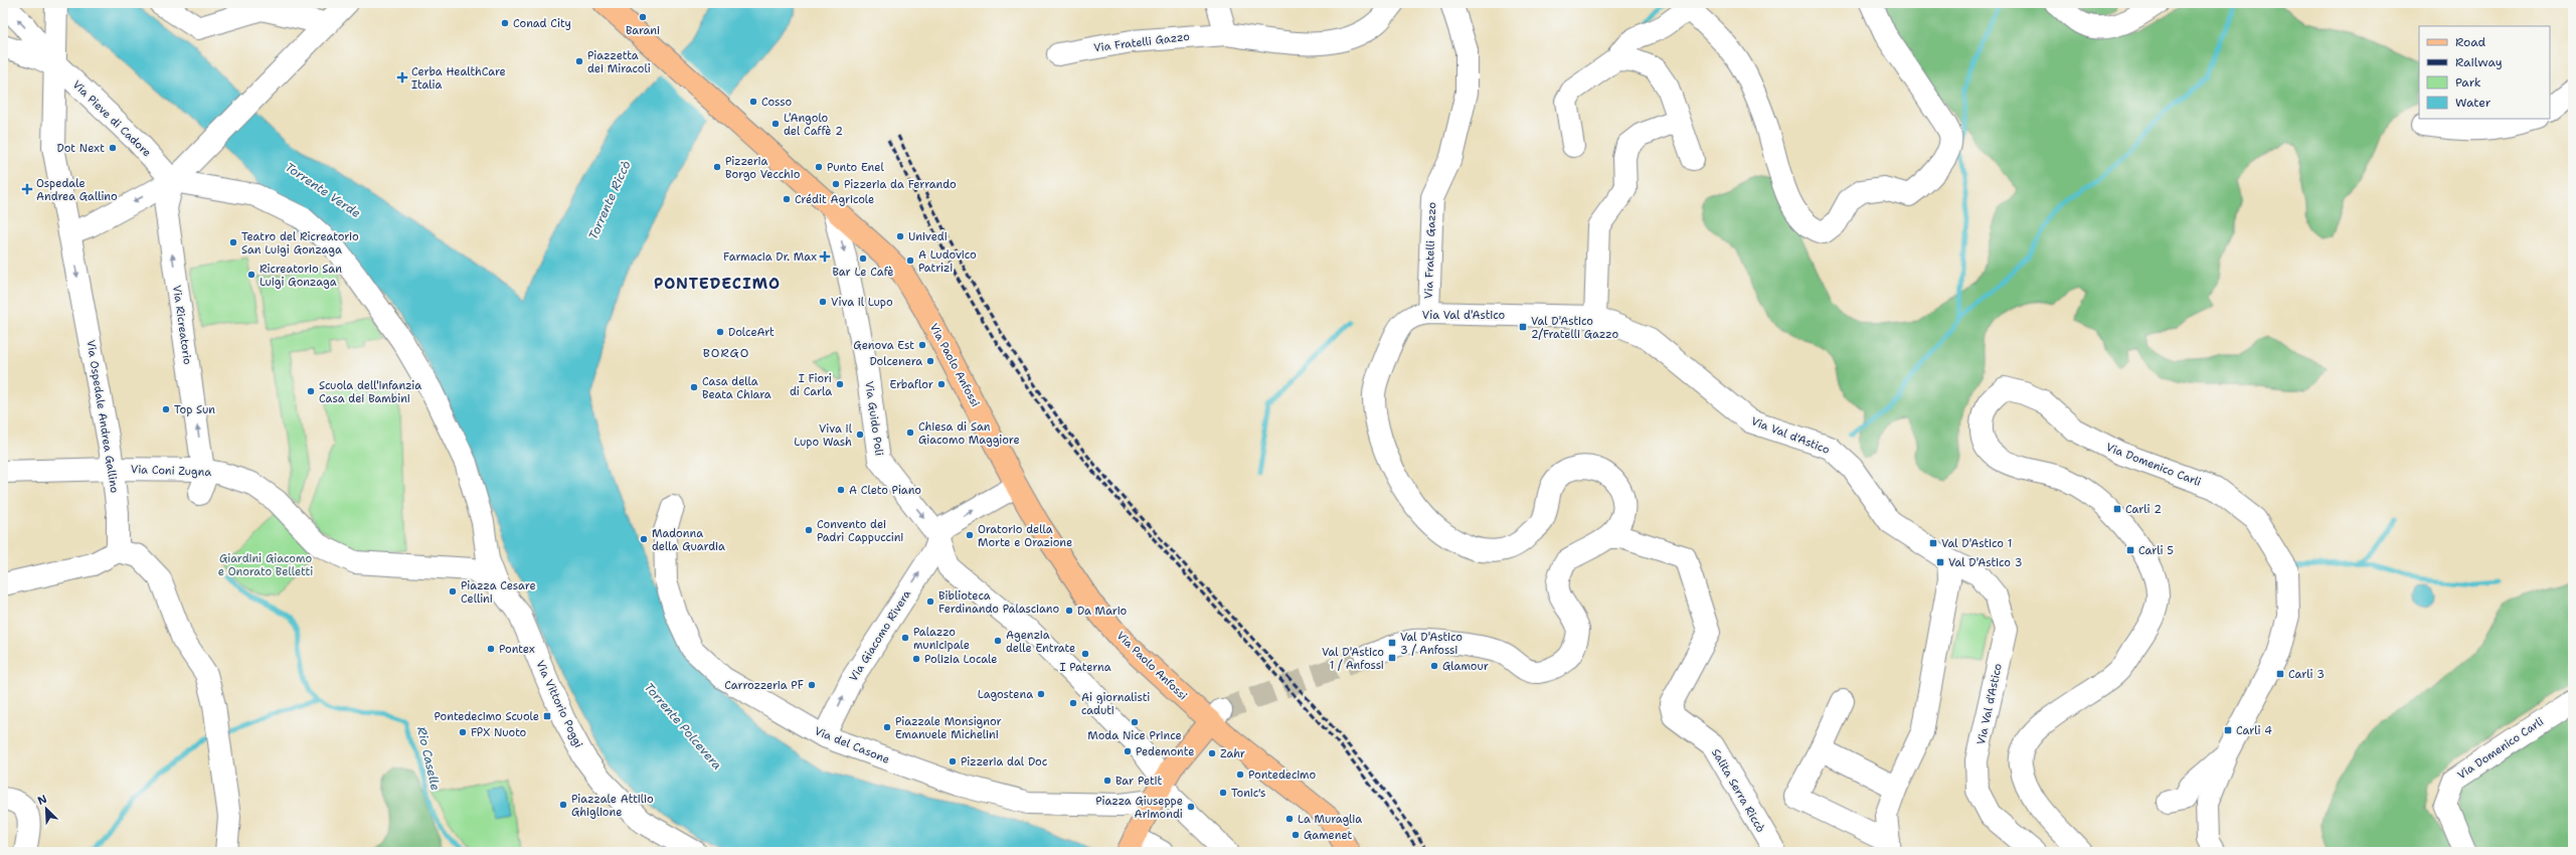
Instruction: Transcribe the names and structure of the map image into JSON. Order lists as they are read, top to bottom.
{
  "streets": {
    "main road": ["Via Paolo Anfossi"],
    "street": [
      "Via Fratelli Gazzo",
      "Via Pieve di Cadore",
      "Via Val d'Astico",
      "Via Ricreatorio",
      "Via Ospedale Andrea Gallino",
      "Via Guido Poli",
      "Via Domenico Carli",
      "Via Coni Zugna",
      "Via Giacomo Rivera",
      "Via Vittorio Poggi",
      "Via del Casone",
      "Salita Serra Riccò"
    ]
  },
  "crossings": [
    ["Via Fratelli Gazzo", "Via Val d'Astico"],
    ["Via Pieve di Cadore", "Via Ricreatorio"],
    ["Via Pieve di Cadore", "Via Ospedale Andrea Gallino"],
    ["Via Val d'Astico", "Salita Serra Riccò"],
    ["Via Ricreatorio", "Via Coni Zugna"],
    ["Via Paolo Anfossi", "Via Guido Poli"],
    ["Via Ospedale Andrea Gallino", "Via Coni Zugna"],
    ["Via Guido Poli", "Via Giacomo Rivera"],
    ["Via Guido Poli", "Via del Casone"],
    ["Via Coni Zugna", "Via Vittorio Poggi"],
    ["Via Giacomo Rivera", "Via del Casone"]
  ],
  "one_way": [
    "Via Ricreatorio",
    "Via Ospedale Andrea Gallino",
    "Via Guido Poli",
    "Via Giacomo Rivera"
  ],
  "districts": ["PONTEDECIMO", "BORGO"],
  "water": [
    "Torrente Verde",
    "Torrente Riccò",
    "Torrente Polcevera",
    "Rio Caselle"
  ],
  "parks": ["Giardini Giacomo e Onorato Belletti"],
  "places": {
    "other": [
      "Barani",
      "Conad City",
      "Piazzetta dei Miracoli",
      "Cosso",
      "L'Angolo del Caffè 2",
      "Dot Next",
      "Pizzeria Borgo Vecchio",
      "Punto Enel",
      "Pizzeria da Ferrando",
      "Crédit Agricole",
      "Univedi",
      "Teatro del Ricreatorio San Luigi Gonzaga",
      "Bar Le Cafè",
      "A Ludovico Patrizi",
      "Ricreatorio San Luigi Gonzaga",
      "Viva il Lupo",
      "DolceArt",
      "Genova Est",
      "Dolcenera",
      "I Fiori di Carla",
      "Erbaflor",
      "Casa della Beata Chiara",
      "Scuola dell'infanzia Casa dei Bambini",
      "Top Sun",
      "Chiesa di San Giacomo Maggiore",
      "Viva il Lupo Wash",
      "A Cleto Piano",
      "Convento dei Padri Cappuccini",
      "Oratorio della Morte e Orazione",
      "Madonna della Guardia",
      "Piazza Cesare Cellini",
      "Biblioteca Ferdinando Palasciano",
      "Da Mario",
      "Palazzo municipale",
      "Agenzia delle Entrate",
      "Pontex",
      "I Paterna",
      "Polizia Locale",
      "Glamour",
      "Carrozzeria PF",
      "Lagostena",
      "Ai giornalisti caduti",
      "Moda Nice Prince",
      "Piazzale Monsignor Emanuele Michelini",
      "FPX Nuoto",
      "Pedemonte",
      "Zahr",
      "Pizzeria dal Doc",
      "Pontedecimo",
      "Bar Petit",
      "Tonic's",
      "Piazzale Attilio Ghiglione",
      "Piazza Giuseppe Arimondi",
      "La Muraglia",
      "Gamenet"
    ],
    "health": ["Cerba HealthCare Italia", "Ospedale Andrea Gallino", "Farmacia Dr. Max"],
    "transit": [
      "Val D'Astico 2/Fratelli Gazzo",
      "Carli 2",
      "Val D'Astico 1",
      "Carli 5",
      "Val D'Astico 3",
      "Val D'Astico 3 / Anfossi",
      "Val D'Astico 1 / Anfossi",
      "Carli 3",
      "Pontedecimo Scuole",
      "Carli 4"
    ]
  },
  "legend": [
    "Road",
    "Railway",
    "Park",
    "Water"
  ],
  "north": "top left"
}
